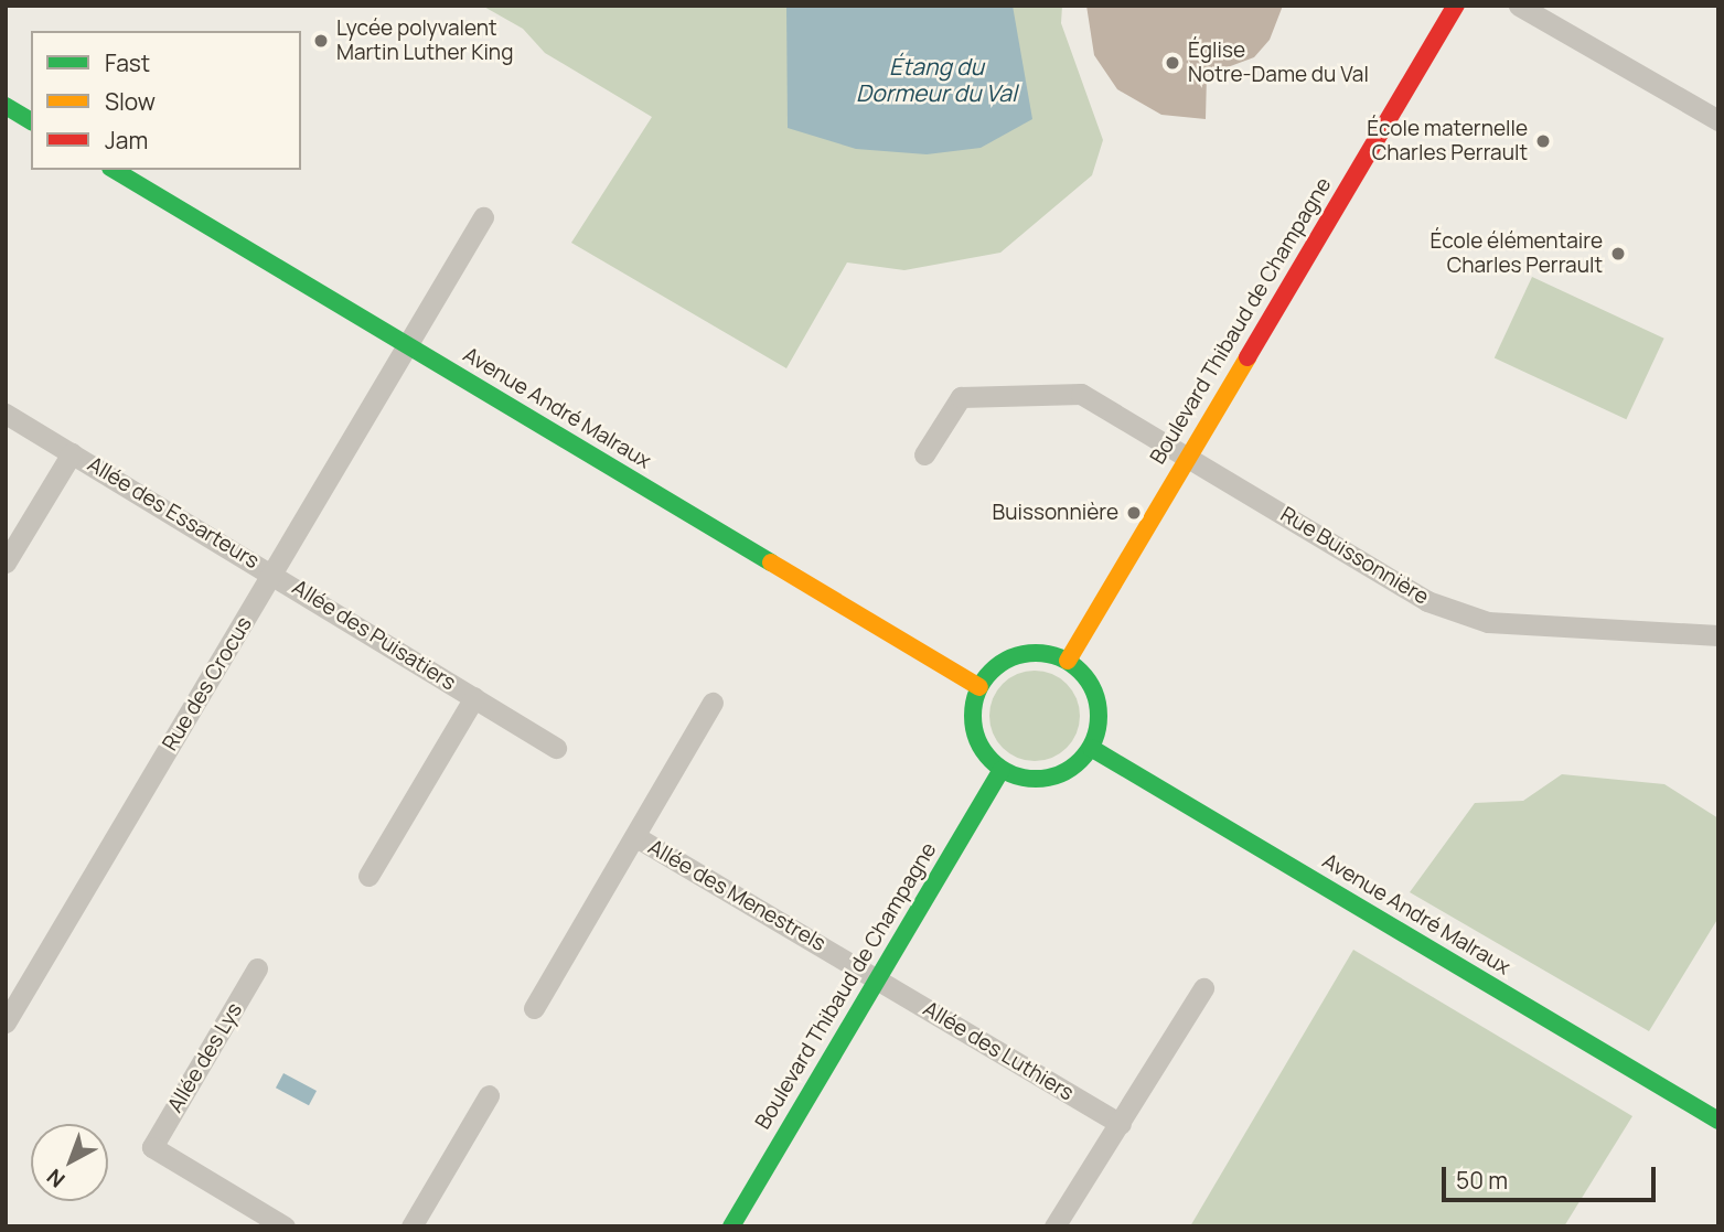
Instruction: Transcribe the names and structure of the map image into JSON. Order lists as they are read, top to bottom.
{
  "streets": {
    "street": [
      "Boulevard Thibaud de Champagne",
      "Avenue André Malraux",
      "Allée des Essarteurs",
      "Rue Buissonnière",
      "Allée des Puisatiers",
      "Rue des Crocus",
      "Allée des Menestrels",
      "Allée des Luthiers",
      "Allée des Lys"
    ]
  },
  "crossings": [
    ["Boulevard Thibaud de Champagne", "Avenue André Malraux"],
    ["Boulevard Thibaud de Champagne", "Rue Buissonnière"],
    ["Boulevard Thibaud de Champagne", "Allée des Menestrels"],
    ["Boulevard Thibaud de Champagne", "Allée des Luthiers"],
    ["Avenue André Malraux", "Rue des Crocus"],
    ["Allée des Essarteurs", "Allée des Puisatiers"],
    ["Allée des Essarteurs", "Rue des Crocus"],
    ["Allée des Puisatiers", "Rue des Crocus"],
    ["Allée des Menestrels", "Allée des Luthiers"]
  ],
  "water": ["Étang du Dormeur du Val"],
  "places": [
    "Lycée polyvalent Martin Luther King",
    "Église Notre-Dame du Val",
    "École maternelle Charles Perrault",
    "École élémentaire Charles Perrault",
    "Buissonnière"
  ],
  "legend": ["Fast", "Slow", "Jam"],
  "scale_bar": "50 m",
  "north": "bottom left"
}
